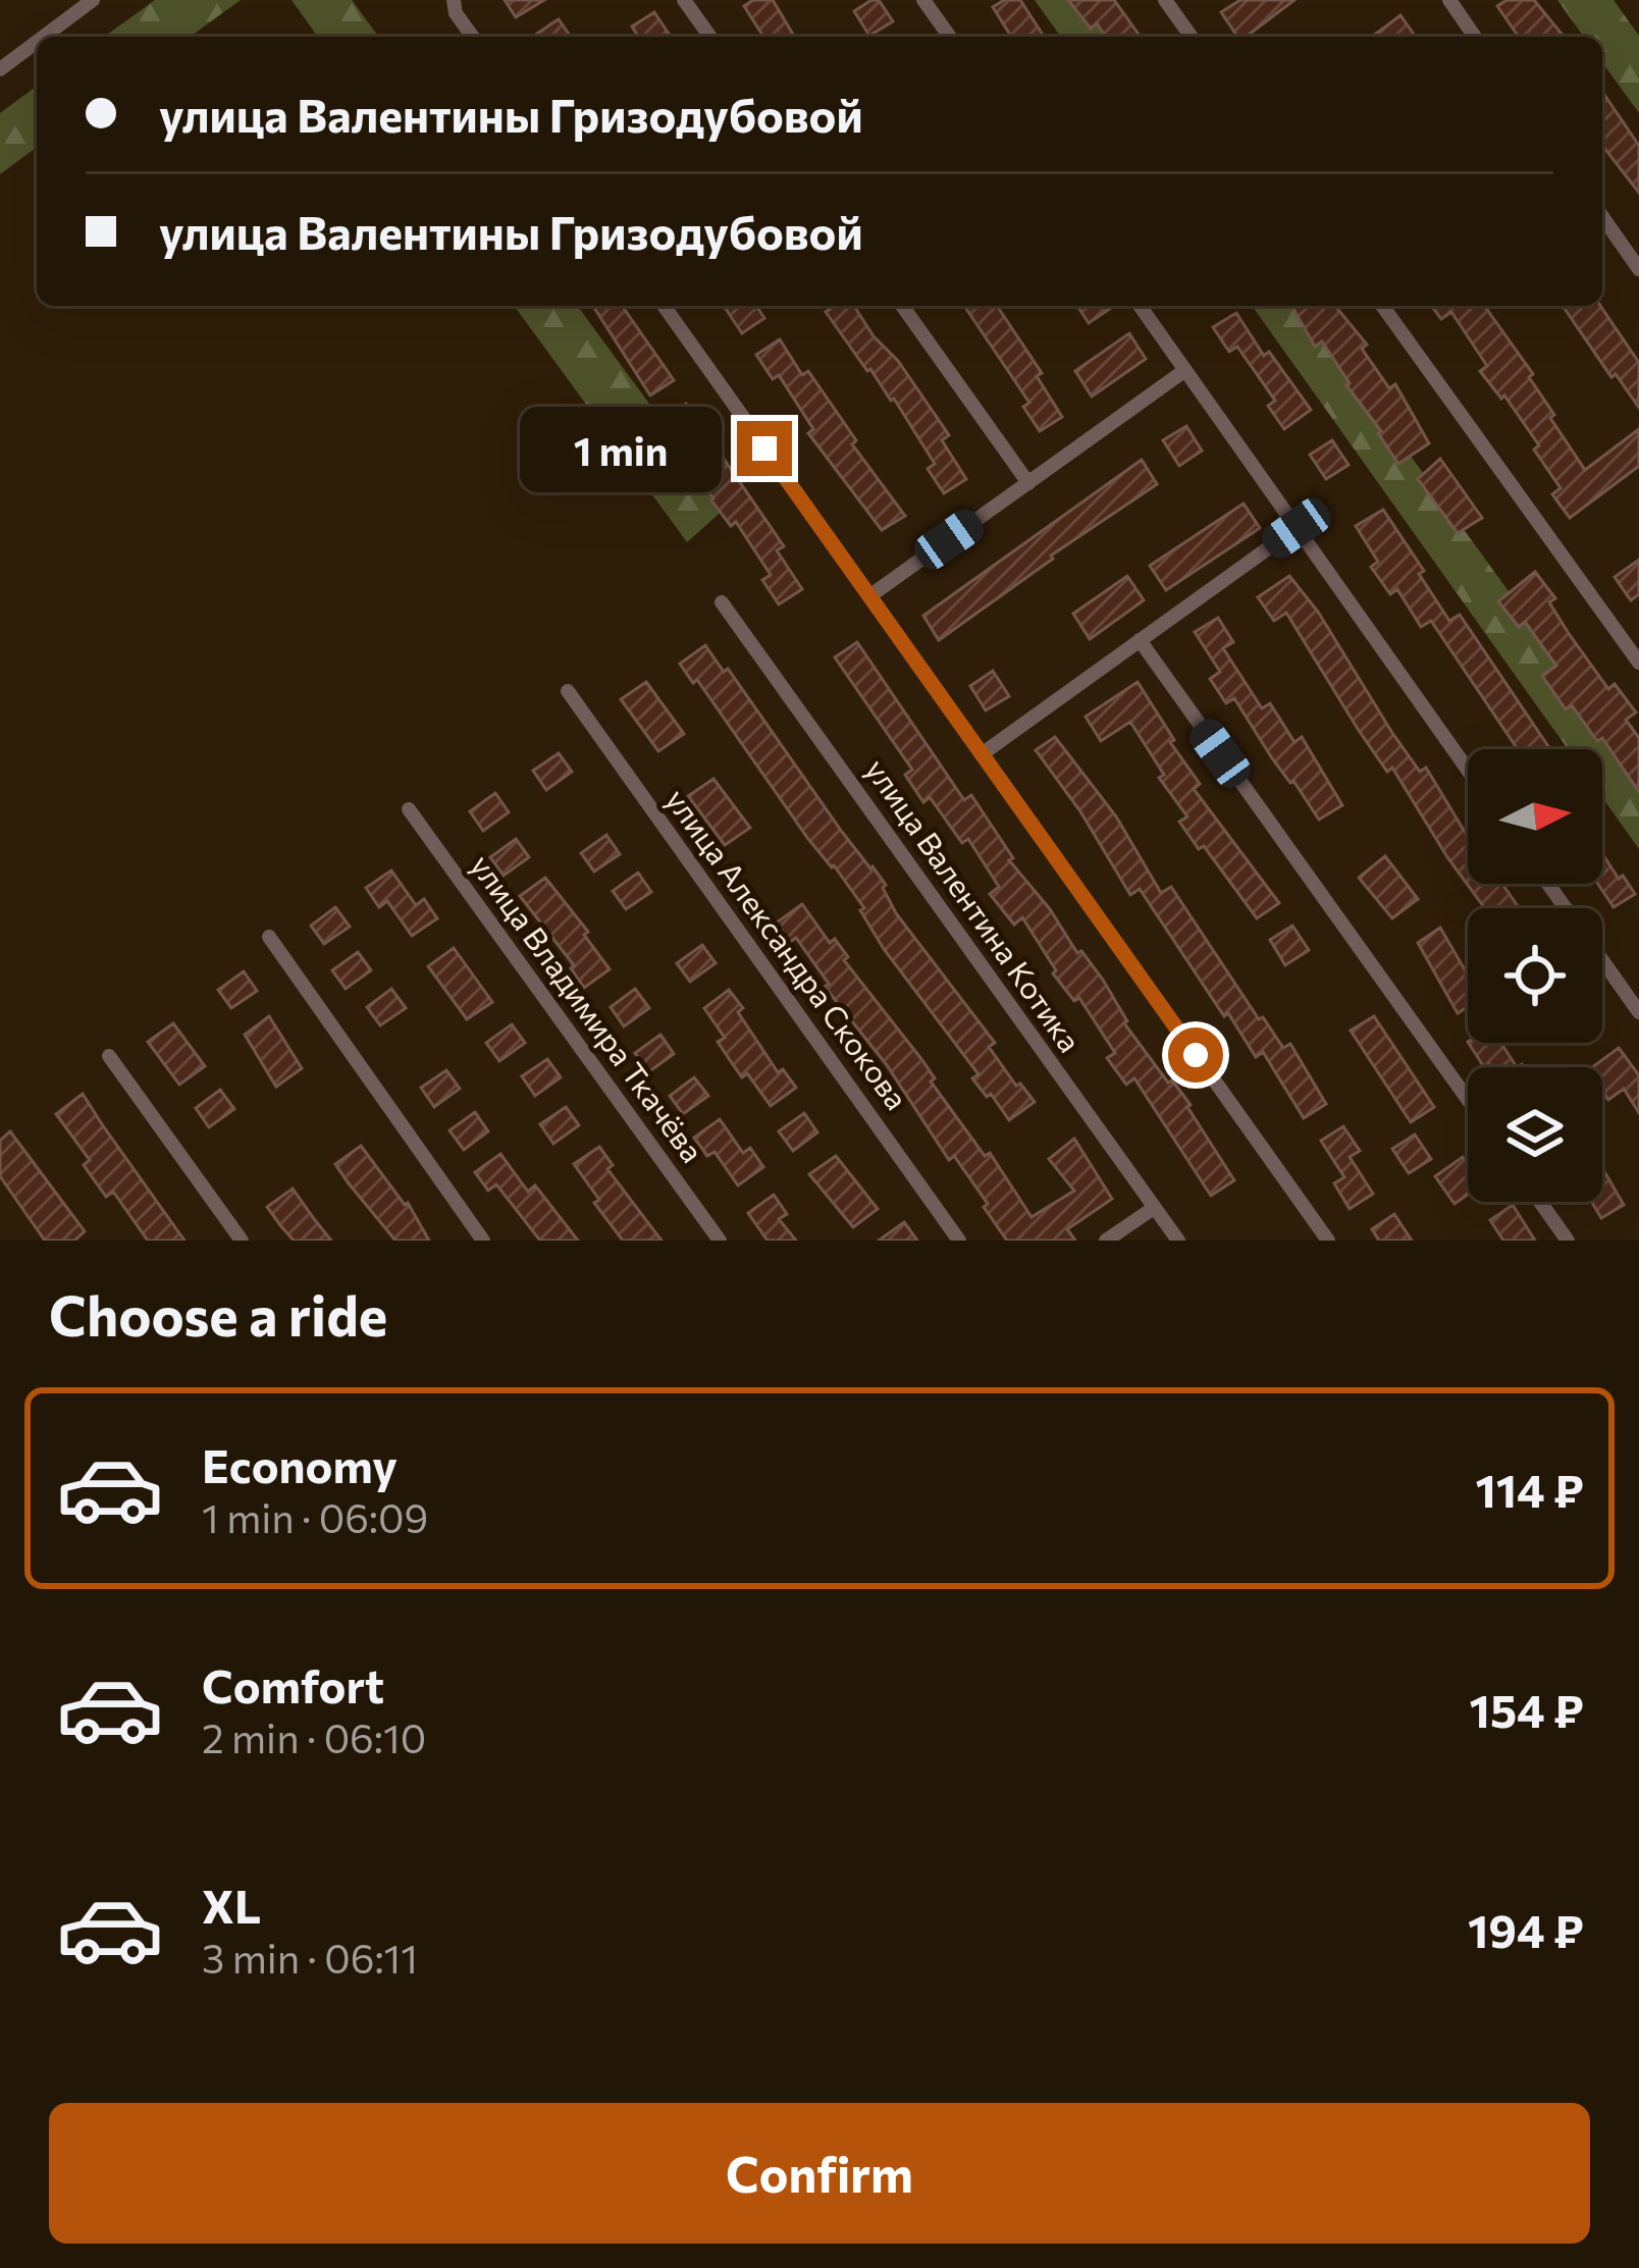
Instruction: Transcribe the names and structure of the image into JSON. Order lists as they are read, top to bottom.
{
  "streets": {
    "street": ["улица Валентина Котика", "улица Александра Скокова", "улица Владимира Ткачёва"]
  },
  "north": "right",
  "page": {
    "banner": ["улица Валентины Гризодубовой", "улица Валентины Гризодубовой"],
    "bubble": "1 min",
    "heading": "Choose a ride",
    "list": [
      {
        "name": "Economy",
        "note": "1 min · 06:09",
        "value": "114 ₽"
      },
      {
        "name": "Comfort",
        "note": "2 min · 06:10",
        "value": "154 ₽"
      },
      {
        "name": "XL",
        "note": "3 min · 06:11",
        "value": "194 ₽"
      }
    ],
    "buttons": "Confirm"
  }
}
